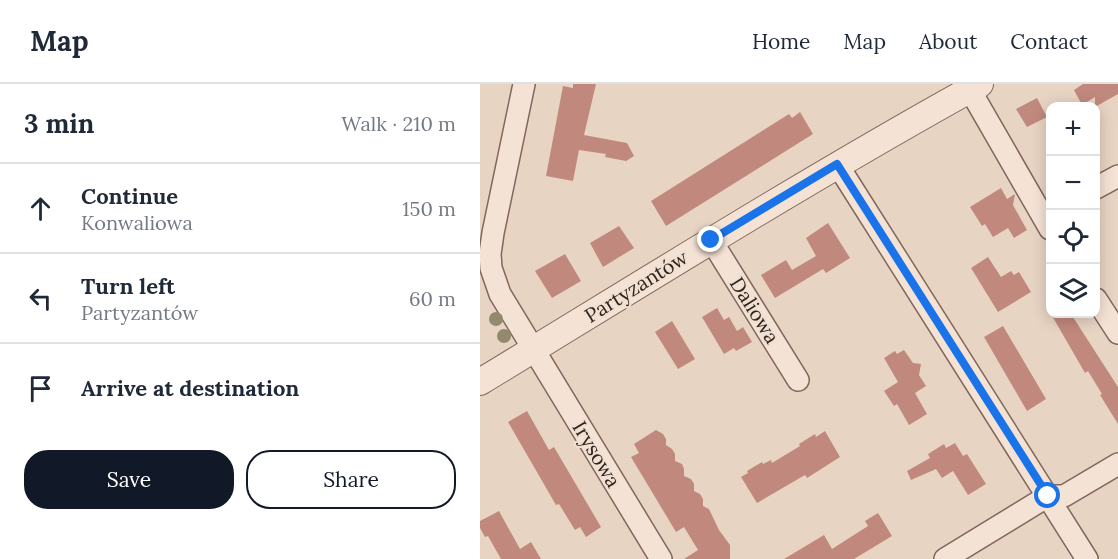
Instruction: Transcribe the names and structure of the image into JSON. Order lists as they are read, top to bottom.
{
  "streets": {
    "street": ["Partyzantów", "Daliowa", "Irysowa"]
  },
  "crossings": [
    ["Partyzantów", "Daliowa"],
    ["Partyzantów", "Irysowa"]
  ],
  "page": {
    "header": "Map",
    "nav": [
      "Home",
      "Map",
      "About",
      "Contact"
    ],
    "heading": ["3 min", "Walk · 210 m"],
    "map_buttons": ["+", "−"],
    "list": [
      ["Continue", "Konwaliowa", "150 m"],
      ["Turn left", "Partyzantów", "60 m"],
      "Arrive at destination"
    ],
    "buttons": ["Save", "Share"]
  }
}
